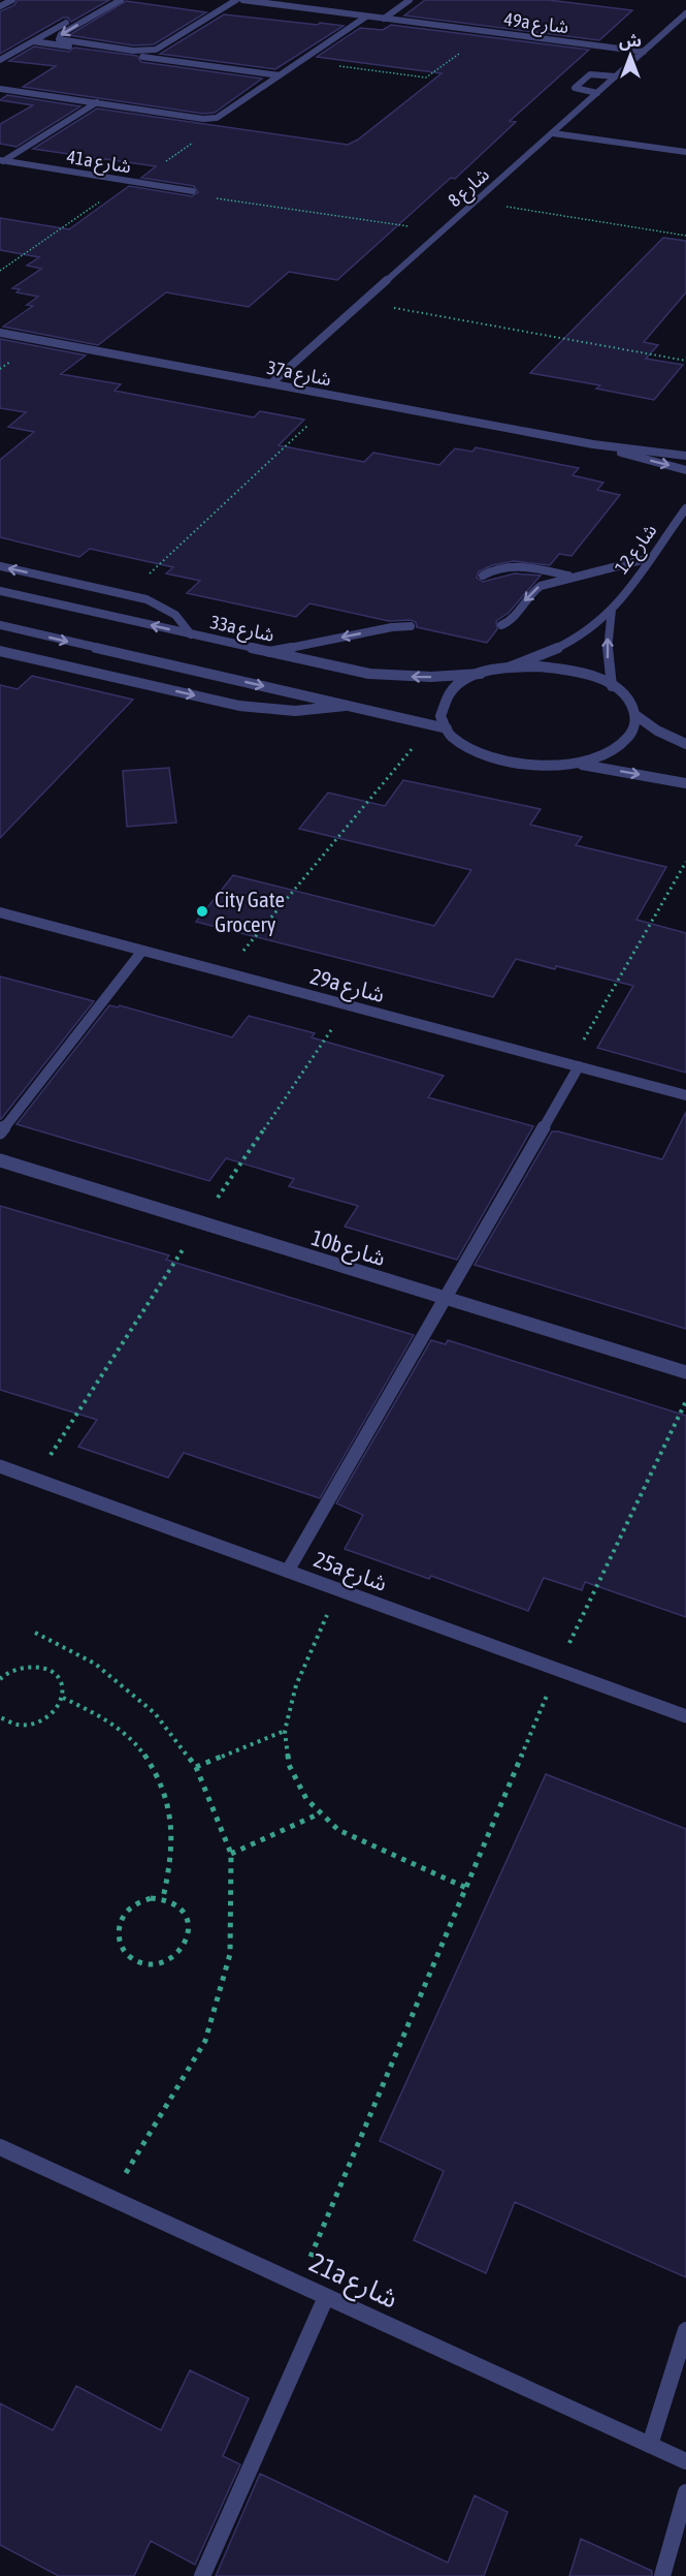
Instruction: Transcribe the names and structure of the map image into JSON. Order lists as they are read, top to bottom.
{
  "streets": {
    "street": [
      "49a شارع",
      "41a شارع",
      "شارع 8",
      "37a شارع",
      "شارع 12",
      "33a شارع",
      "29a شارع",
      "10b شارع",
      "25a شارع",
      "21a شارع"
    ]
  },
  "crossings": [
    ["49a شارع", "شارع 8"],
    ["شارع 8", "37a شارع"]
  ],
  "places": ["City Gate Grocery"],
  "north": "top"
}
